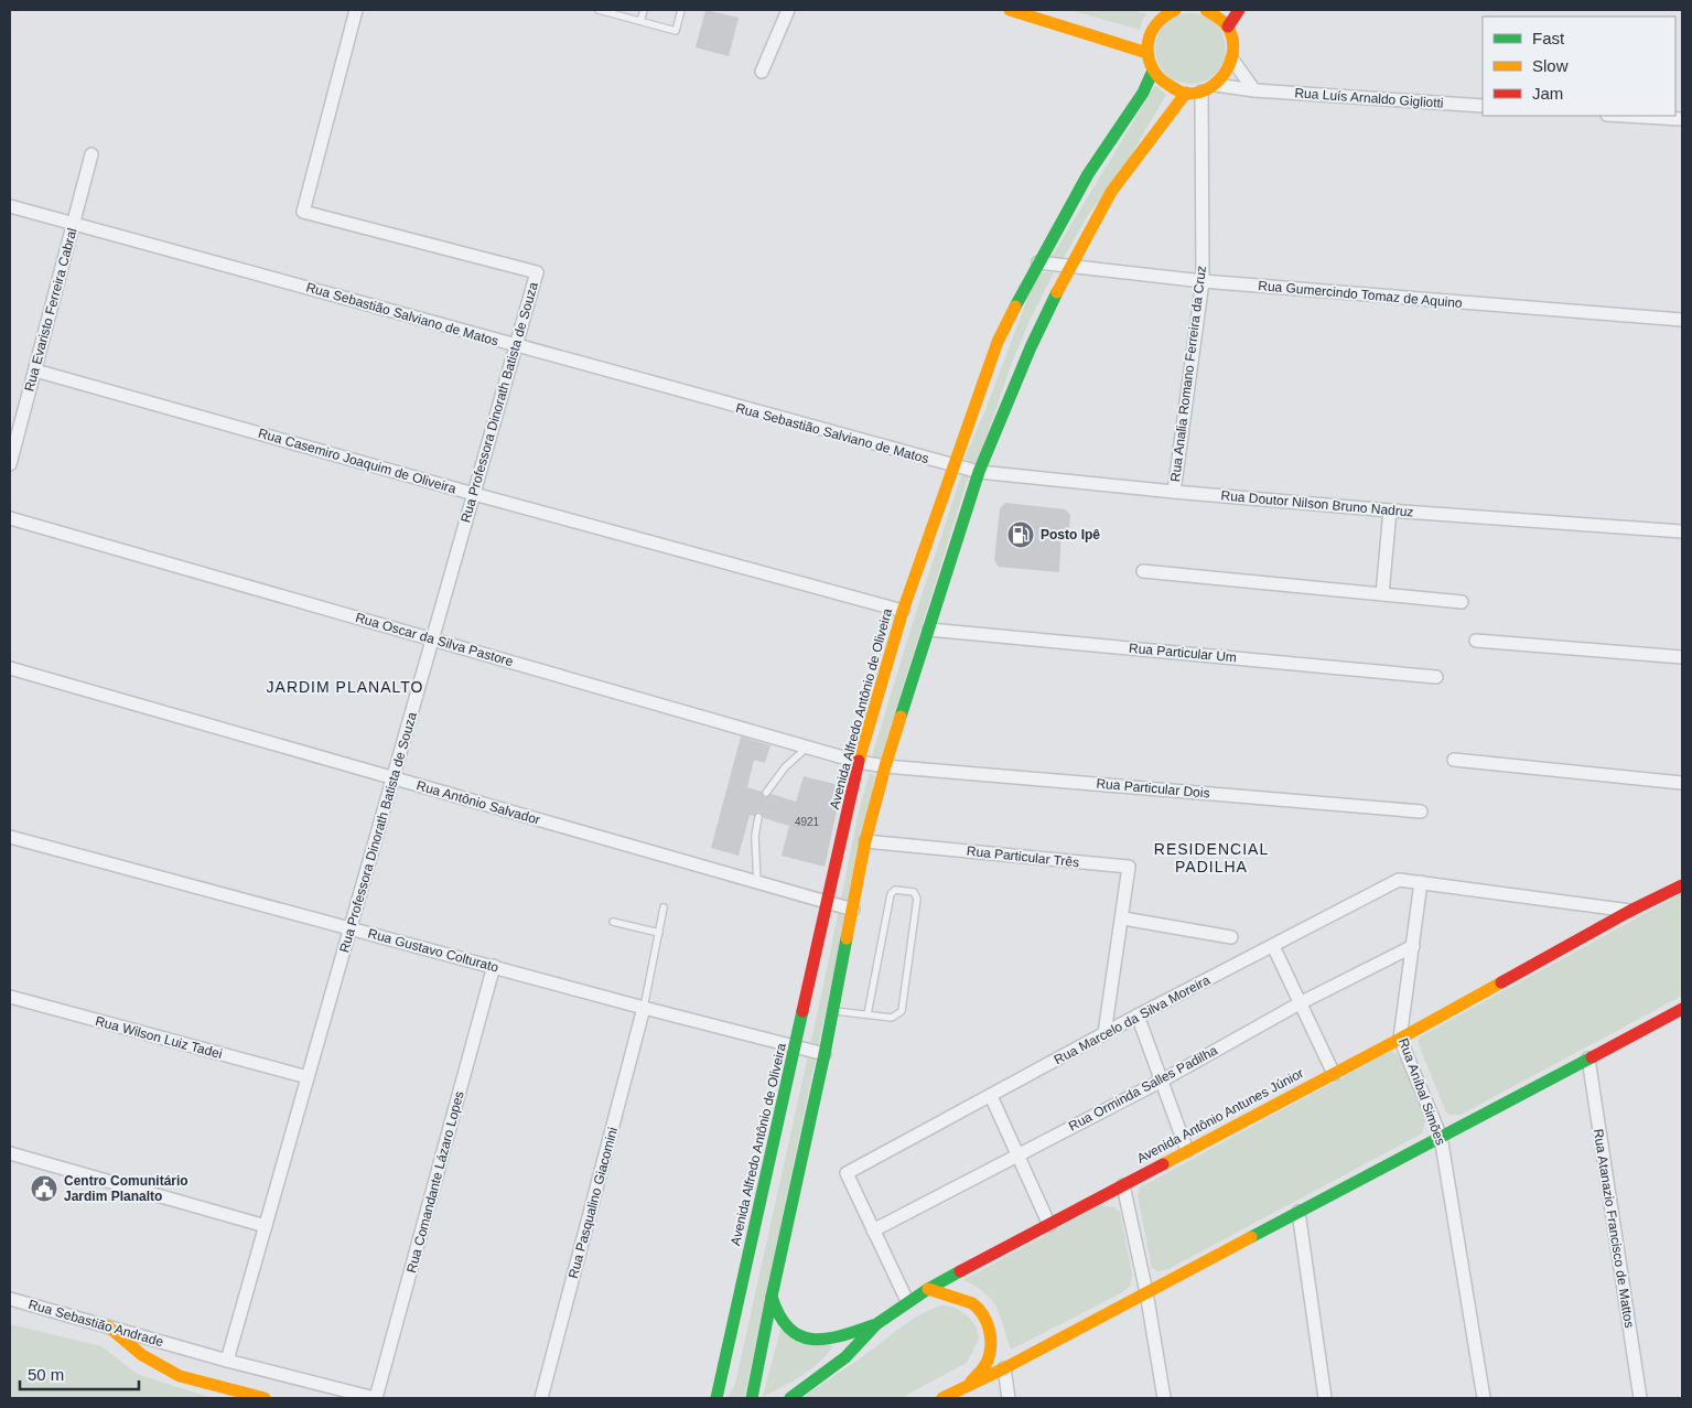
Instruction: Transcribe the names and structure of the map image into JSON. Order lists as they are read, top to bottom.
{
  "streets": {
    "main road": ["Avenida Alfredo Antônio de Oliveira", "Avenida Antônio Antunes Júnior"],
    "street": [
      "Rua Luís Arnaldo Gigliotti",
      "Rua Gumercindo Tomaz de Aquino",
      "Rua Evaristo Ferreira Cabral",
      "Rua Sebastião Salviano de Matos",
      "Rua Analia Romano Ferreira da Cruz",
      "Rua Professora Dinorath Batista de Souza",
      "Rua Casemiro Joaquim de Oliveira",
      "Rua Doutor Nilson Bruno Nadruz",
      "Rua Oscar da Silva Pastore",
      "Rua Particular Um",
      "Rua Particular Dois",
      "Rua Antônio Salvador",
      "Rua Particular Três",
      "Rua Gustavo Colturato",
      "Rua Marcelo da Silva Moreira",
      "Rua Wilson Luiz Tadei",
      "Rua Orminda Salles Padilha",
      "Rua Aníbal Simões",
      "Rua Comandante Lázaro Lopes",
      "Rua Pasqualino Giacomini",
      "Rua Atanazio Francisco de Mattos",
      "Rua Sebastião Andrade"
    ]
  },
  "crossings": [
    ["Rua Gumercindo Tomaz de Aquino", "Rua Analia Romano Ferreira da Cruz"],
    ["Rua Gumercindo Tomaz de Aquino", "Avenida Alfredo Antônio de Oliveira"],
    ["Rua Evaristo Ferreira Cabral", "Rua Sebastião Salviano de Matos"],
    ["Rua Evaristo Ferreira Cabral", "Rua Casemiro Joaquim de Oliveira"],
    ["Rua Sebastião Salviano de Matos", "Rua Professora Dinorath Batista de Souza"],
    ["Rua Sebastião Salviano de Matos", "Rua Doutor Nilson Bruno Nadruz"],
    ["Rua Sebastião Salviano de Matos", "Avenida Alfredo Antônio de Oliveira"],
    ["Rua Analia Romano Ferreira da Cruz", "Rua Doutor Nilson Bruno Nadruz"],
    ["Rua Professora Dinorath Batista de Souza", "Rua Casemiro Joaquim de Oliveira"],
    ["Rua Professora Dinorath Batista de Souza", "Rua Oscar da Silva Pastore"],
    ["Rua Professora Dinorath Batista de Souza", "Rua Antônio Salvador"],
    ["Rua Professora Dinorath Batista de Souza", "Rua Gustavo Colturato"],
    ["Rua Professora Dinorath Batista de Souza", "Rua Wilson Luiz Tadei"],
    ["Rua Professora Dinorath Batista de Souza", "Rua Sebastião Andrade"],
    ["Rua Casemiro Joaquim de Oliveira", "Avenida Alfredo Antônio de Oliveira"],
    ["Rua Doutor Nilson Bruno Nadruz", "Avenida Alfredo Antônio de Oliveira"],
    ["Rua Oscar da Silva Pastore", "Avenida Alfredo Antônio de Oliveira"],
    ["Rua Oscar da Silva Pastore", "Rua Particular Dois"],
    ["Avenida Alfredo Antônio de Oliveira", "Rua Particular Dois"],
    ["Avenida Alfredo Antônio de Oliveira", "Rua Antônio Salvador"],
    ["Avenida Alfredo Antônio de Oliveira", "Rua Gustavo Colturato"],
    ["Rua Particular Três", "Rua Marcelo da Silva Moreira"],
    ["Rua Gustavo Colturato", "Rua Comandante Lázaro Lopes"],
    ["Rua Gustavo Colturato", "Rua Pasqualino Giacomini"],
    ["Rua Marcelo da Silva Moreira", "Rua Orminda Salles Padilha"],
    ["Rua Marcelo da Silva Moreira", "Rua Aníbal Simões"],
    ["Rua Marcelo da Silva Moreira", "Avenida Antônio Antunes Júnior"],
    ["Rua Orminda Salles Padilha", "Rua Aníbal Simões"],
    ["Rua Aníbal Simões", "Avenida Antônio Antunes Júnior"],
    ["Rua Comandante Lázaro Lopes", "Rua Sebastião Andrade"]
  ],
  "districts": ["JARDIM PLANALTO", "RESIDENCIAL PADILHA"],
  "places": {
    "fuel station": ["Posto Ipê"],
    "public building": ["Centro Comunitário Jardim Planalto"]
  },
  "house_numbers": ["4921"],
  "legend": ["Fast", "Slow", "Jam"],
  "scale_bar": "50 m"
}
